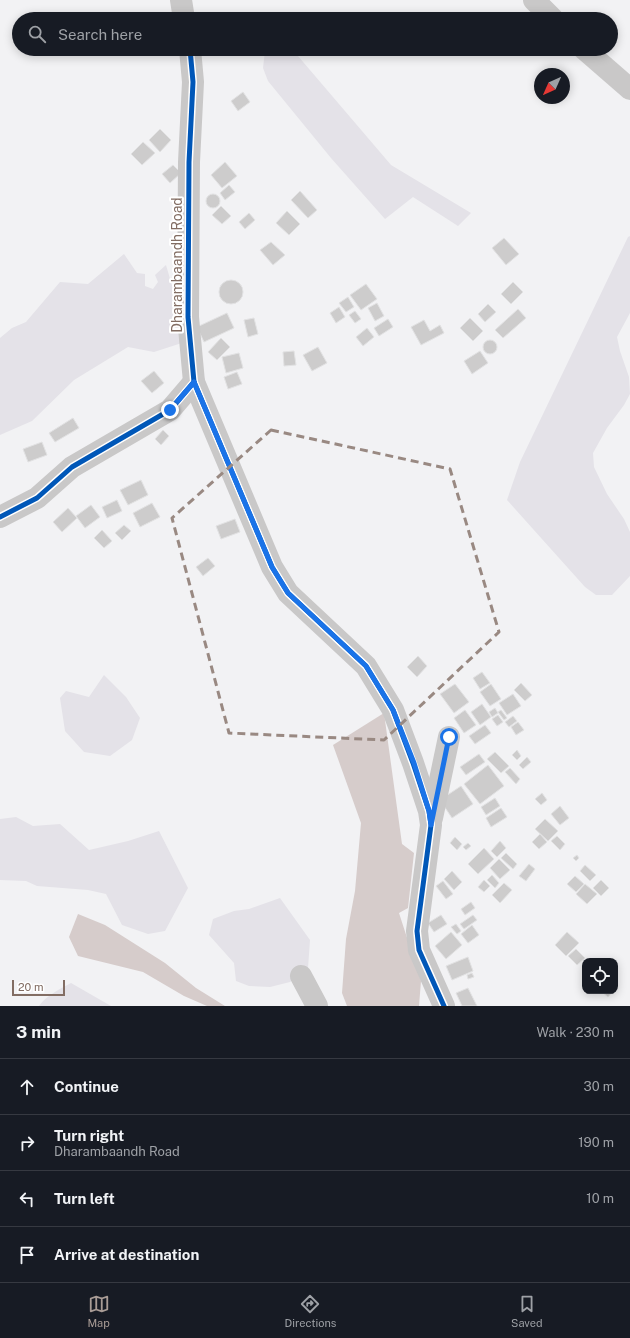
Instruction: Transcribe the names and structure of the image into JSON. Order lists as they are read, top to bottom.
{
  "streets": {
    "street": ["Dharambaandh Road"]
  },
  "scale_bar": "20 m",
  "north": "bottom left",
  "page": {
    "search": "Search here",
    "scale": "20 m",
    "heading": ["3 min", "Walk · 230 m"],
    "list": [
      ["Continue", "30 m"],
      ["Turn right", "Dharambaandh Road", "190 m"],
      ["Turn left", "10 m"],
      "Arrive at destination"
    ],
    "nav": ["Map", "Directions", "Saved"]
  }
}
